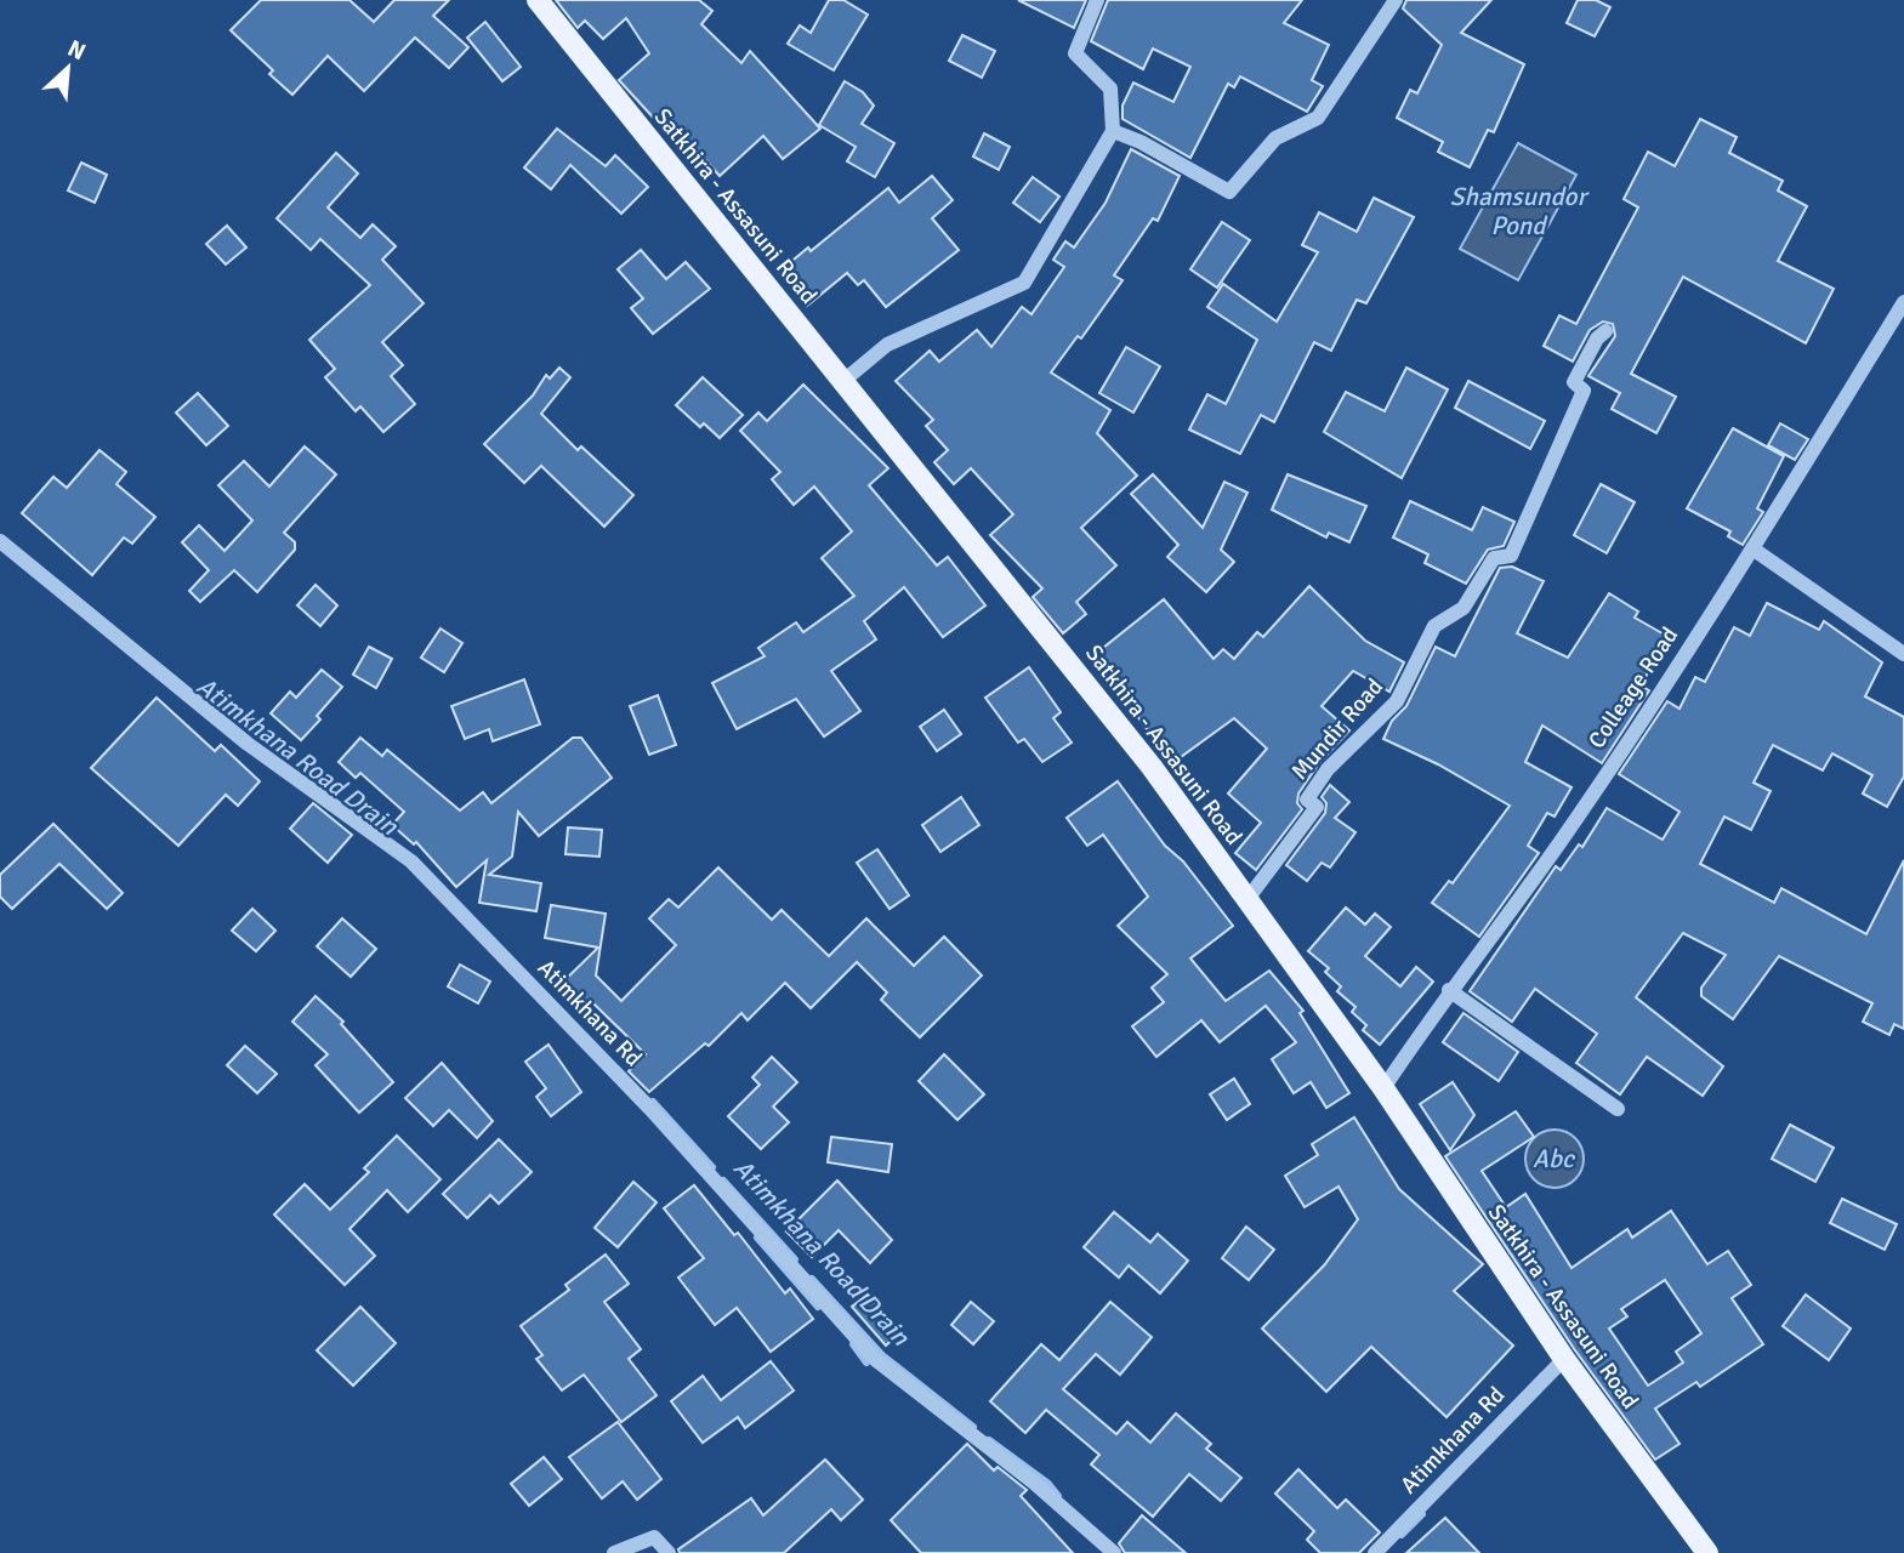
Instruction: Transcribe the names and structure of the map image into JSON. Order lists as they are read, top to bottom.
{
  "streets": {
    "main road": ["Satkhira - Assasuni Road"],
    "street": ["Colleage Road", "Mundir Road", "Atimkhana Rd"]
  },
  "crossings": [
    ["Satkhira - Assasuni Road", "Colleage Road"],
    ["Satkhira - Assasuni Road", "Mundir Road"],
    ["Satkhira - Assasuni Road", "Atimkhana Rd"]
  ],
  "water": ["Shamsundor Pond", "Atimkhana Road Drain", "Abc"],
  "north": "top right"
}
